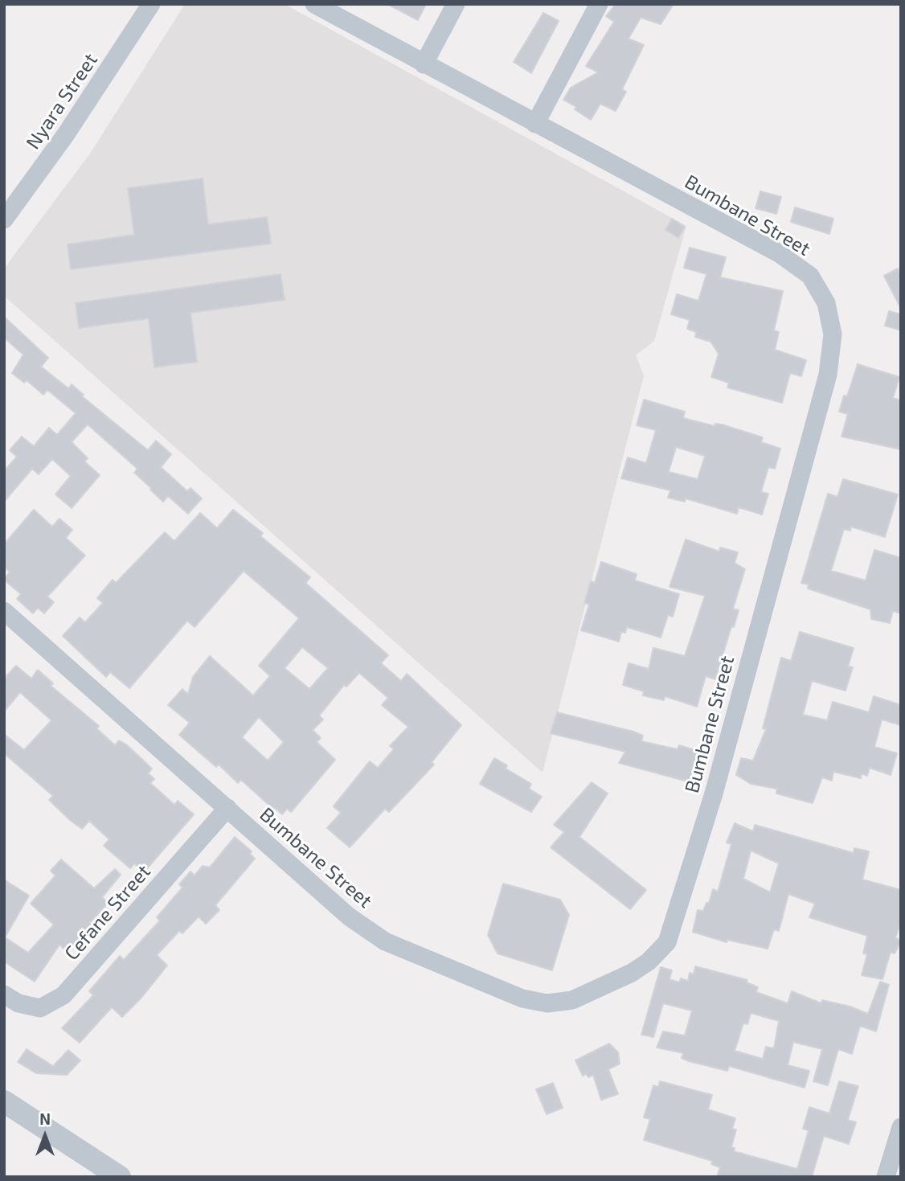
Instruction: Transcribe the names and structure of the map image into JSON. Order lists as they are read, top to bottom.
{
  "streets": {
    "street": ["Nyara Street", "Bumbane Street", "Cefane Street"]
  },
  "crossings": [
    ["Bumbane Street", "Cefane Street"]
  ],
  "north": "top"
}
